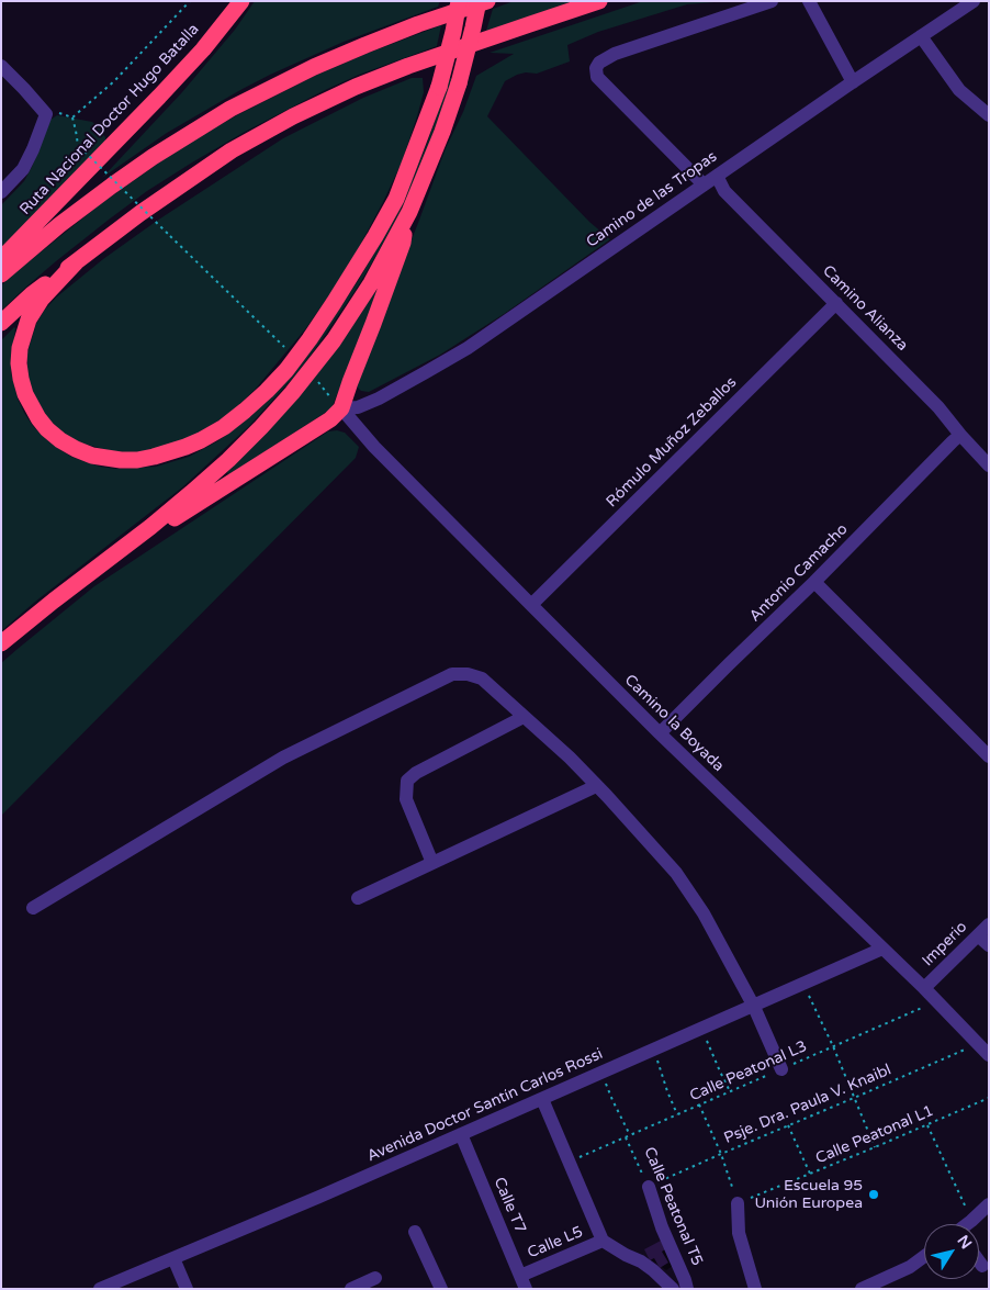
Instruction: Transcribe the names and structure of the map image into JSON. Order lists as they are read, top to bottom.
{
  "streets": {
    "highway": ["Ruta Nacional Doctor Hugo Batalla"],
    "street": [
      "Camino de las Tropas",
      "Camino Alianza",
      "Rómulo Muñoz Zeballos",
      "Antonio Camacho",
      "Camino la Boyada",
      "Imperio",
      "Avenida Doctor Santín Carlos Rossi",
      "Calle T7",
      "Calle Peatonal T5",
      "Calle L5"
    ],
    "path": ["Calle Peatonal L3", "Psje. Dra. Paula V. Knaibl", "Calle Peatonal L1"]
  },
  "crossings": [
    ["Camino de las Tropas", "Camino Alianza"],
    ["Camino de las Tropas", "Camino la Boyada"],
    ["Camino Alianza", "Rómulo Muñoz Zeballos"],
    ["Camino Alianza", "Antonio Camacho"],
    ["Rómulo Muñoz Zeballos", "Camino la Boyada"],
    ["Antonio Camacho", "Camino la Boyada"],
    ["Camino la Boyada", "Imperio"],
    ["Camino la Boyada", "Calle Peatonal L3"],
    ["Camino la Boyada", "Psje. Dra. Paula V. Knaibl"],
    ["Camino la Boyada", "Avenida Doctor Santín Carlos Rossi"],
    ["Calle Peatonal L3", "Calle Peatonal T5"],
    ["Psje. Dra. Paula V. Knaibl", "Calle Peatonal T5"],
    ["Avenida Doctor Santín Carlos Rossi", "Calle T7"],
    ["Avenida Doctor Santín Carlos Rossi", "Calle Peatonal T5"],
    ["Calle T7", "Calle L5"]
  ],
  "places": ["Escuela 95 Unión Europea"],
  "north": "top right"
}
